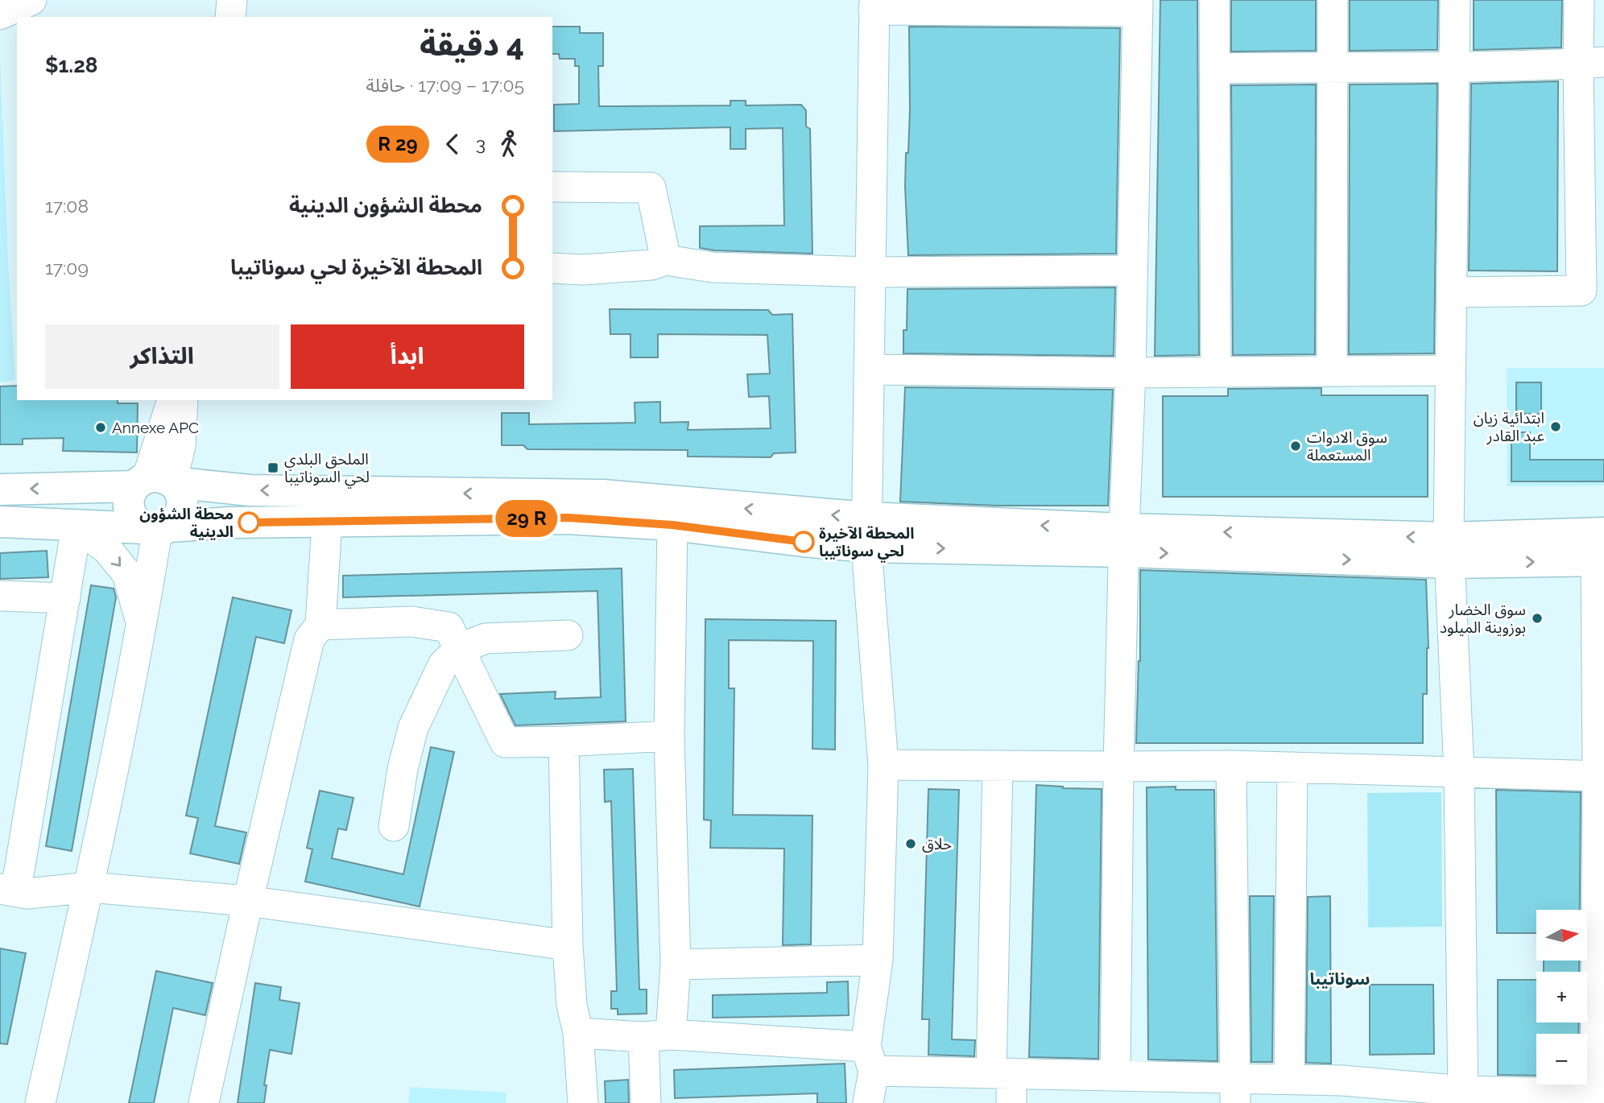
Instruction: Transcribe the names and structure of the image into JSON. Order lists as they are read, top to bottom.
{
  "districts": ["سوناتيبا"],
  "places": {
    "other": [
      "ابتدائية زيان عبد القادر",
      "Annexe APC",
      "سوق الادوات المستعملة",
      "محطة الشؤون الدينية",
      "المحطة الآخيرة لحي سوناتيبا",
      "سوق الخضار بوزوينة الميلود",
      "حلاق"
    ],
    "transit": ["الملحق البلدي لحي السوناتيبا"]
  },
  "north": "right",
  "page": {
    "on_map": "29 R",
    "heading": ["4 دقيقة", "17:05 – 17:09 · حافلة", "$1.28"],
    "legs": ["3", "29 R"],
    "list": [
      {
        "name": "محطة الشؤون الدينية",
        "value": "17:08"
      },
      {
        "name": "المحطة الآخيرة لحي سوناتيبا",
        "value": "17:09"
      }
    ],
    "buttons": ["ابدأ", "التذاكر"],
    "map_buttons": ["+", "−"]
  }
}
